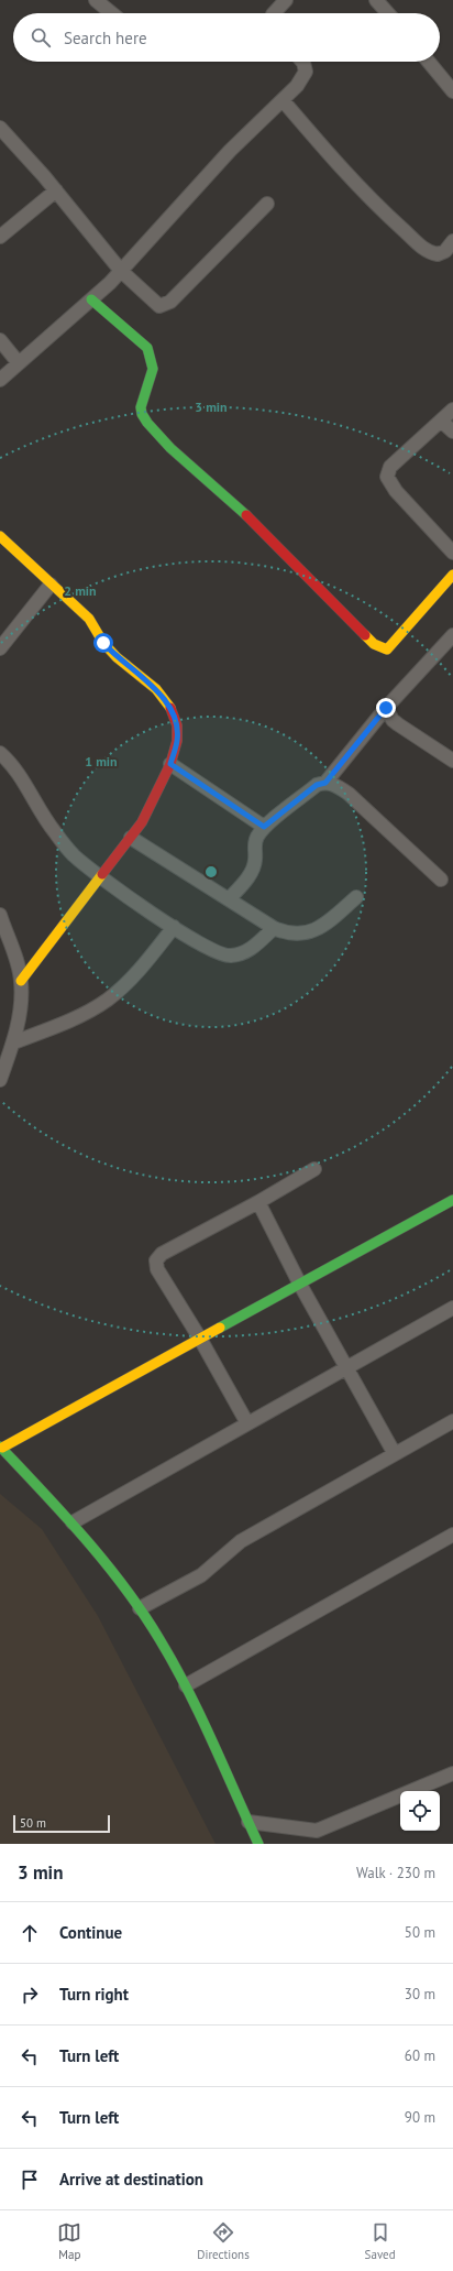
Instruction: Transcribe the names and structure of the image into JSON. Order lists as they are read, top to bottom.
{
  "scale_bar": "50 m",
  "page": {
    "search": "Search here",
    "scale": "50 m",
    "heading": ["3 min", "Walk · 230 m"],
    "list": [
      ["Continue", "50 m"],
      ["Turn right", "30 m"],
      ["Turn left", "60 m"],
      ["Turn left", "90 m"],
      "Arrive at destination"
    ],
    "nav": ["Map", "Directions", "Saved"]
  },
  "rings": ["3 min", "2 min", "1 min"]
}
